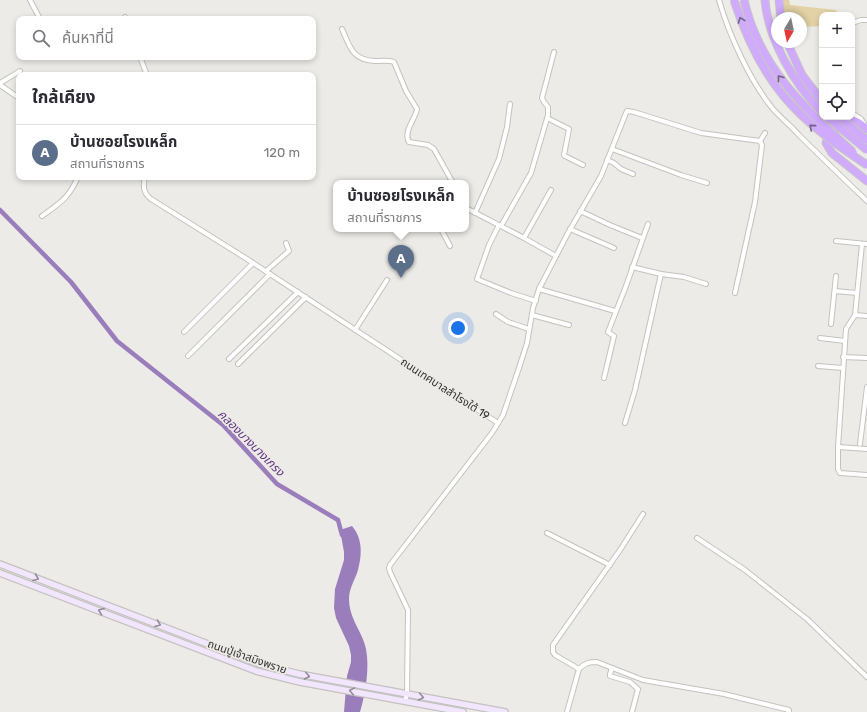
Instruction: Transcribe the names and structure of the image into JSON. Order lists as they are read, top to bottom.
{
  "streets": {
    "main road": ["ถนนปู่เจ้าสมิงพราย"],
    "street": ["ถนนเทศบาลสำโรงใต้ 19"]
  },
  "crossings": [
    ["ถนนเทศบาลสำโรงใต้ 19", "ถนนปู่เจ้าสมิงพราย"]
  ],
  "water": ["คลองบางนางเกรง"],
  "north": "bottom",
  "page": {
    "map_buttons": ["+", "−"],
    "search": "ค้นหาที่นี่",
    "heading": "ใกล้เคียง",
    "list": [
      {
        "mark": "A",
        "name": "บ้านซอยโรงเหล็ก",
        "note": "สถานที่ราชการ",
        "value": "120 m"
      }
    ],
    "popup": ["บ้านซอยโรงเหล็ก", "สถานที่ราชการ"],
    "pins": "A"
  }
}
